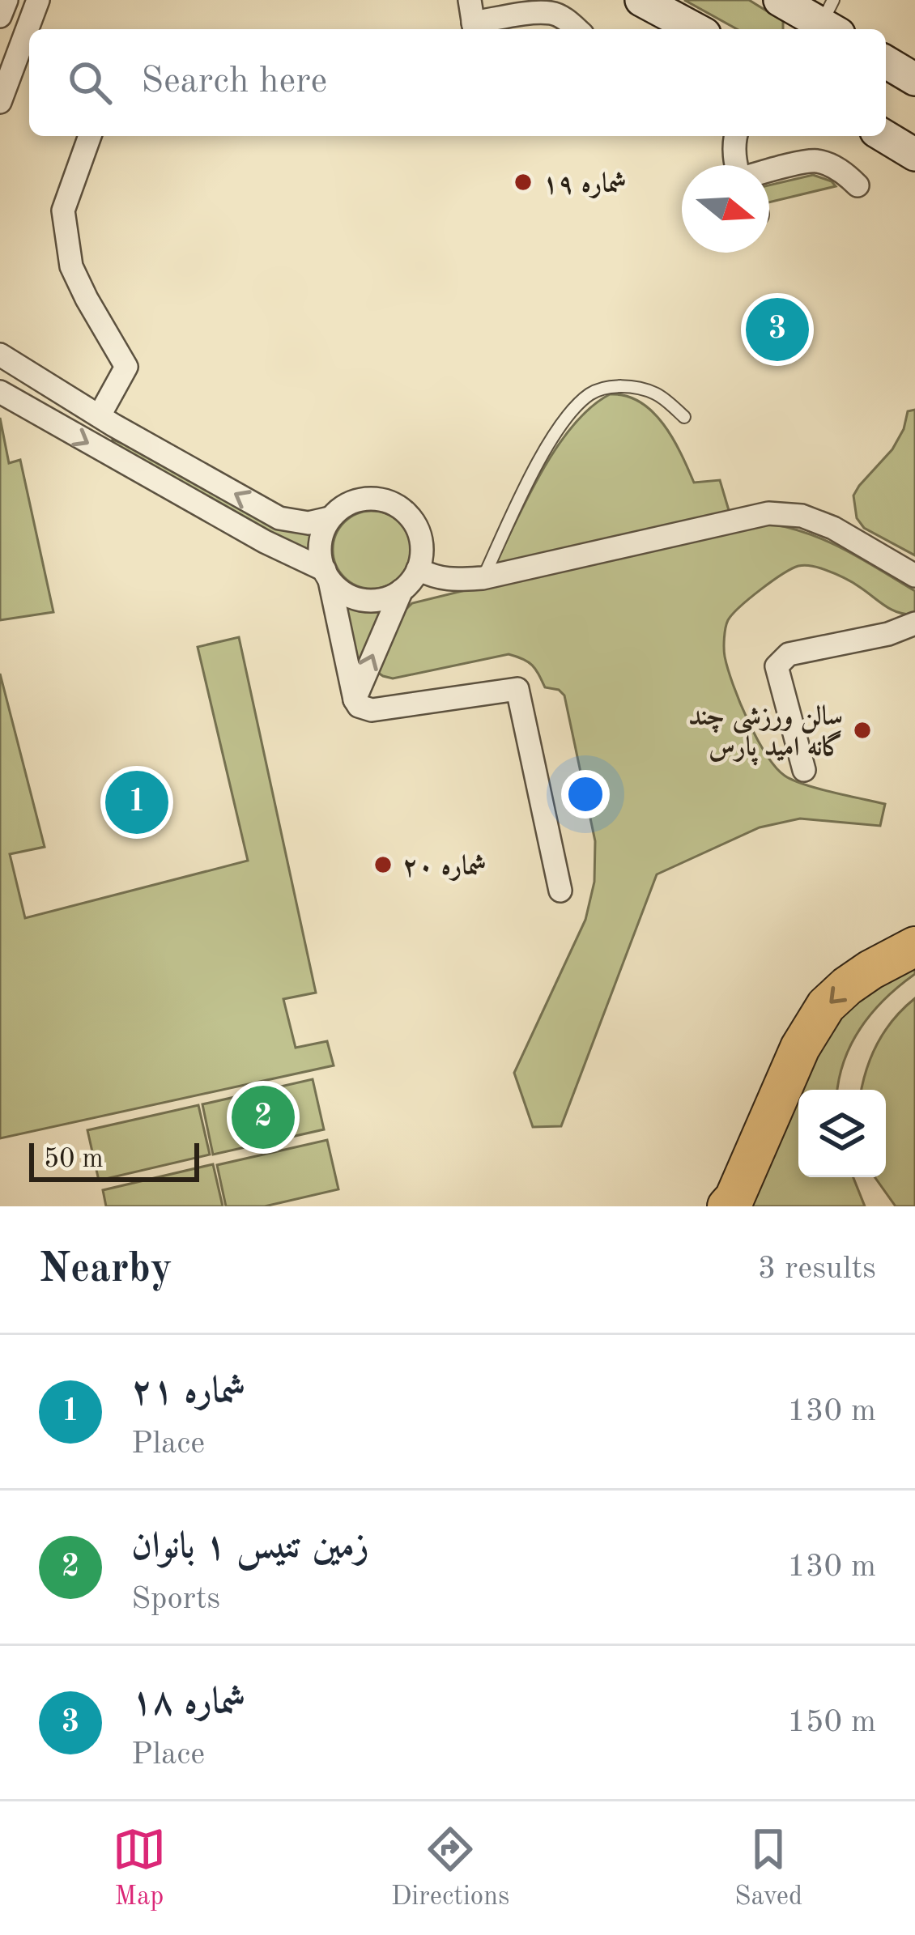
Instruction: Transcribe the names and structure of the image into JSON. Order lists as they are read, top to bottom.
{
  "places": ["شماره ۱۹", "سالن ورزشی چند گانه امید پارس", "شماره ۲۰"],
  "scale_bar": "50 m",
  "north": "right",
  "page": {
    "search": "Search here",
    "pins": ["3", "1", "2"],
    "scale": "50 m",
    "heading": ["Nearby", "3 results"],
    "list": [
      {
        "mark": "1",
        "name": "شماره ۲۱",
        "note": "Place",
        "value": "130 m"
      },
      {
        "mark": "2",
        "name": "زمین تنیس ۱ بانوان",
        "note": "Sports",
        "value": "130 m"
      },
      {
        "mark": "3",
        "name": "شماره ۱۸",
        "note": "Place",
        "value": "150 m"
      }
    ],
    "nav": ["Map", "Directions", "Saved"]
  }
}
